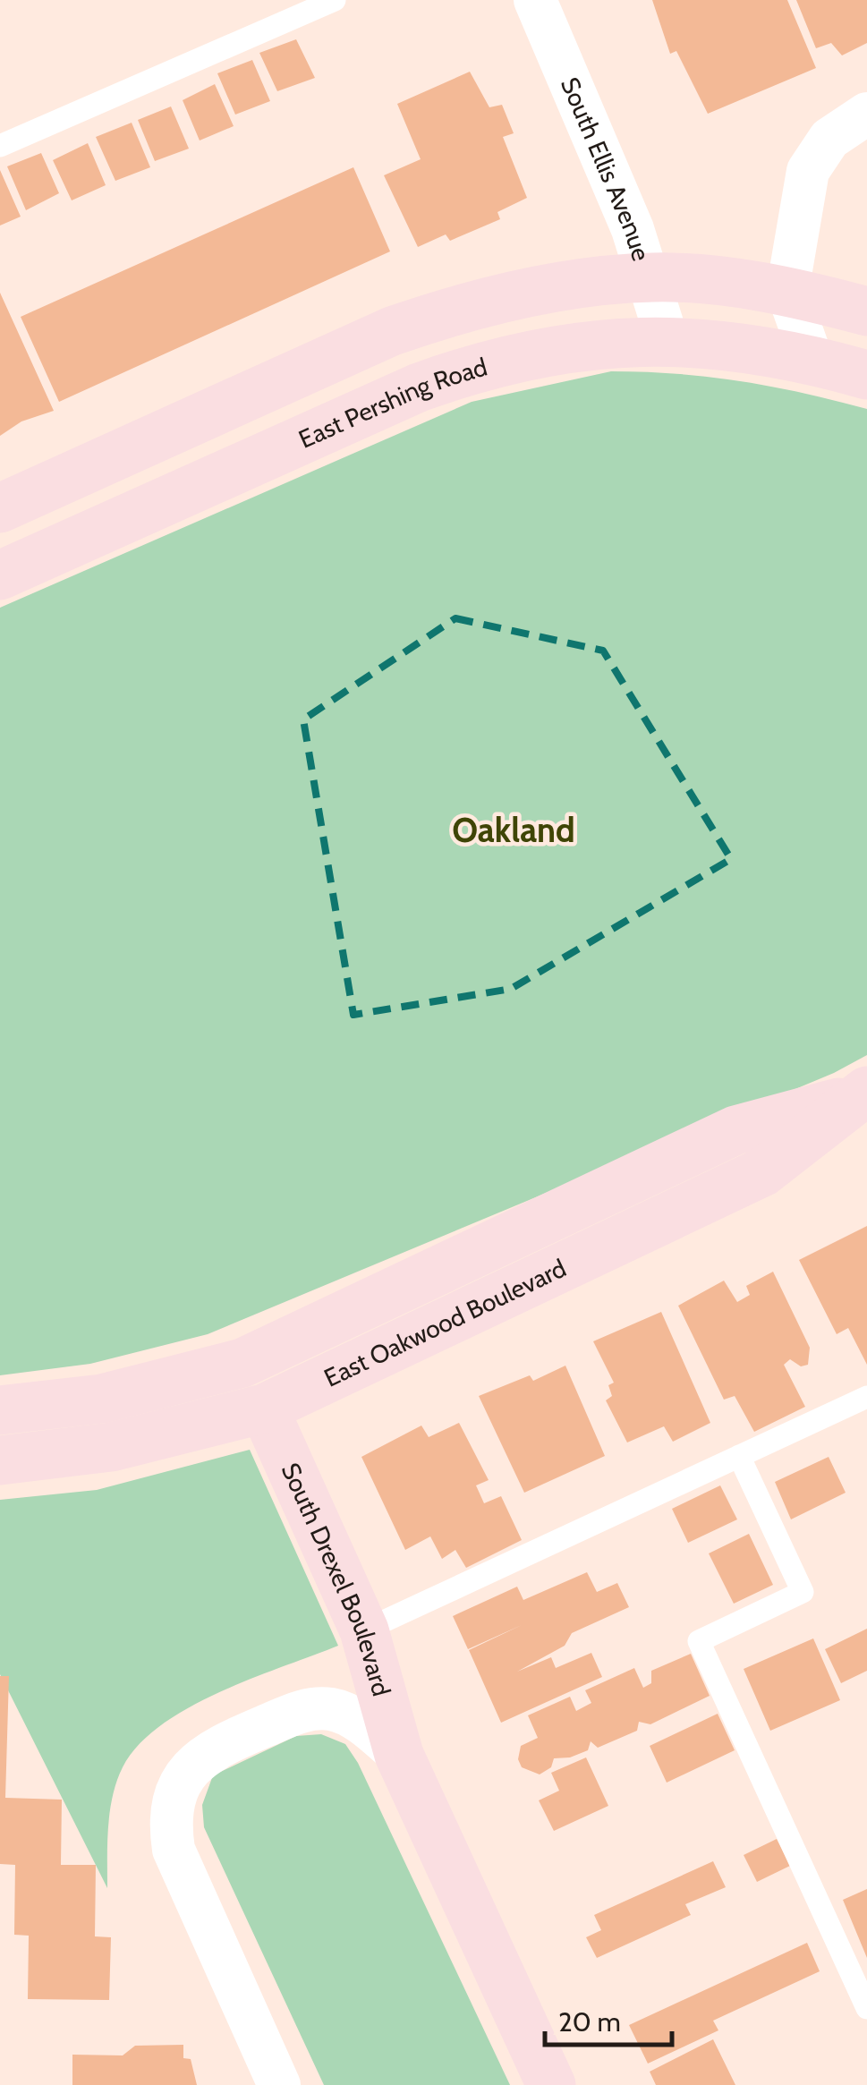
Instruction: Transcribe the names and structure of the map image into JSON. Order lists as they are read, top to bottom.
{
  "streets": {
    "street": [
      "South Ellis Avenue",
      "East Pershing Road",
      "East Oakwood Boulevard",
      "South Drexel Boulevard"
    ]
  },
  "crossings": [
    ["South Ellis Avenue", "East Pershing Road"],
    ["East Oakwood Boulevard", "South Drexel Boulevard"]
  ],
  "districts": ["Oakland"],
  "scale_bar": "20 m"
}
